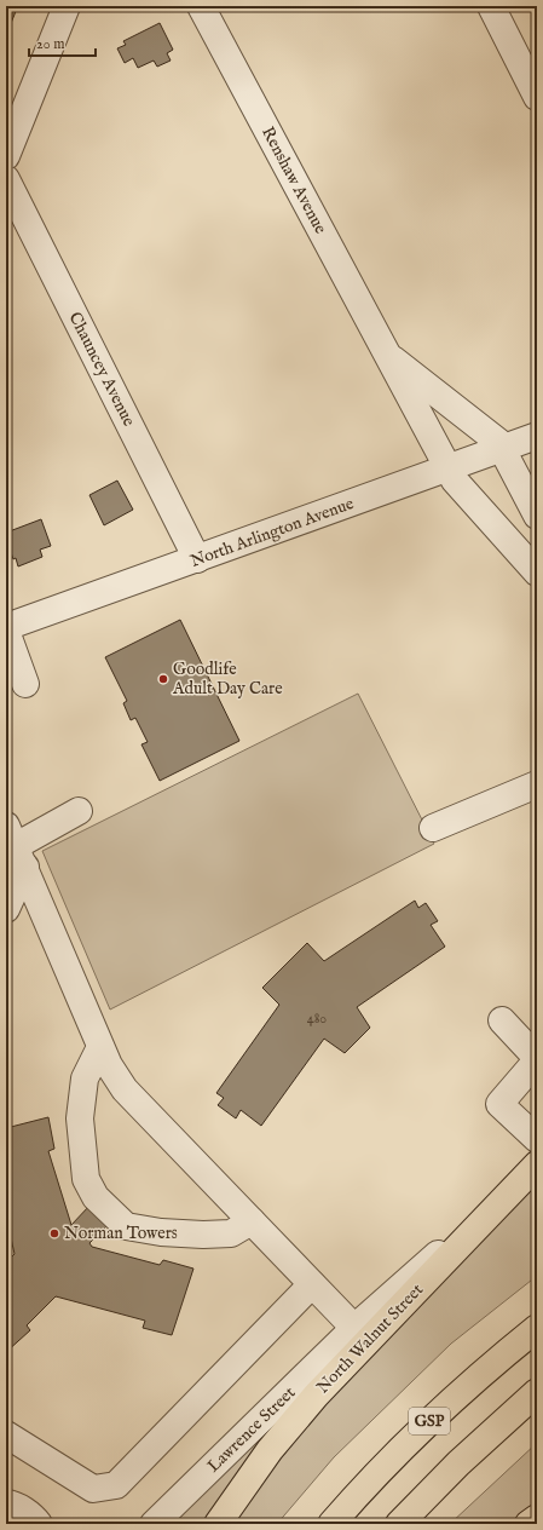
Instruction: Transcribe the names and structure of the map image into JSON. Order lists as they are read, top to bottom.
{
  "streets": {
    "main road": ["North Walnut Street", "GSP"],
    "street": [
      "Renshaw Avenue",
      "Chauncey Avenue",
      "North Arlington Avenue",
      "Lawrence Street"
    ]
  },
  "crossings": [
    ["Renshaw Avenue", "North Arlington Avenue"],
    ["Chauncey Avenue", "North Arlington Avenue"],
    ["North Walnut Street", "Lawrence Street"]
  ],
  "places": ["Goodlife Adult Day Care", "Norman Towers"],
  "house_numbers": ["480"],
  "scale_bar": "20 m"
}
